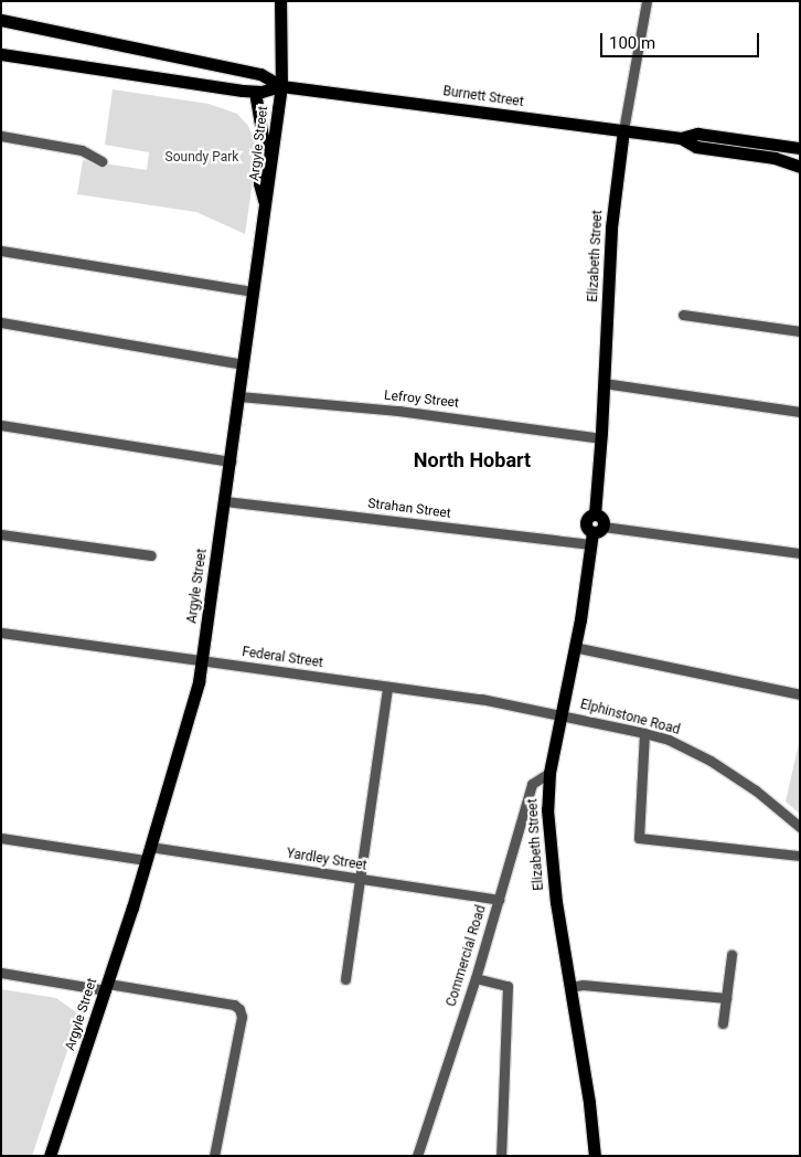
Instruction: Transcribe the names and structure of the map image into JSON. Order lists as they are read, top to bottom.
{
  "streets": {
    "main road": ["Burnett Street", "Argyle Street", "Elizabeth Street"],
    "street": [
      "Lefroy Street",
      "Strahan Street",
      "Federal Street",
      "Elphinstone Road",
      "Yardley Street",
      "Commercial Road"
    ]
  },
  "crossings": [
    ["Burnett Street", "Argyle Street"],
    ["Burnett Street", "Elizabeth Street"],
    ["Argyle Street", "Lefroy Street"],
    ["Argyle Street", "Strahan Street"],
    ["Argyle Street", "Federal Street"],
    ["Argyle Street", "Yardley Street"],
    ["Elizabeth Street", "Lefroy Street"],
    ["Elizabeth Street", "Strahan Street"],
    ["Elizabeth Street", "Federal Street"],
    ["Elizabeth Street", "Elphinstone Road"],
    ["Elizabeth Street", "Commercial Road"],
    ["Federal Street", "Elphinstone Road"],
    ["Yardley Street", "Commercial Road"]
  ],
  "districts": ["North Hobart"],
  "parks": ["Soundy Park"],
  "scale_bar": "100 m"
}
